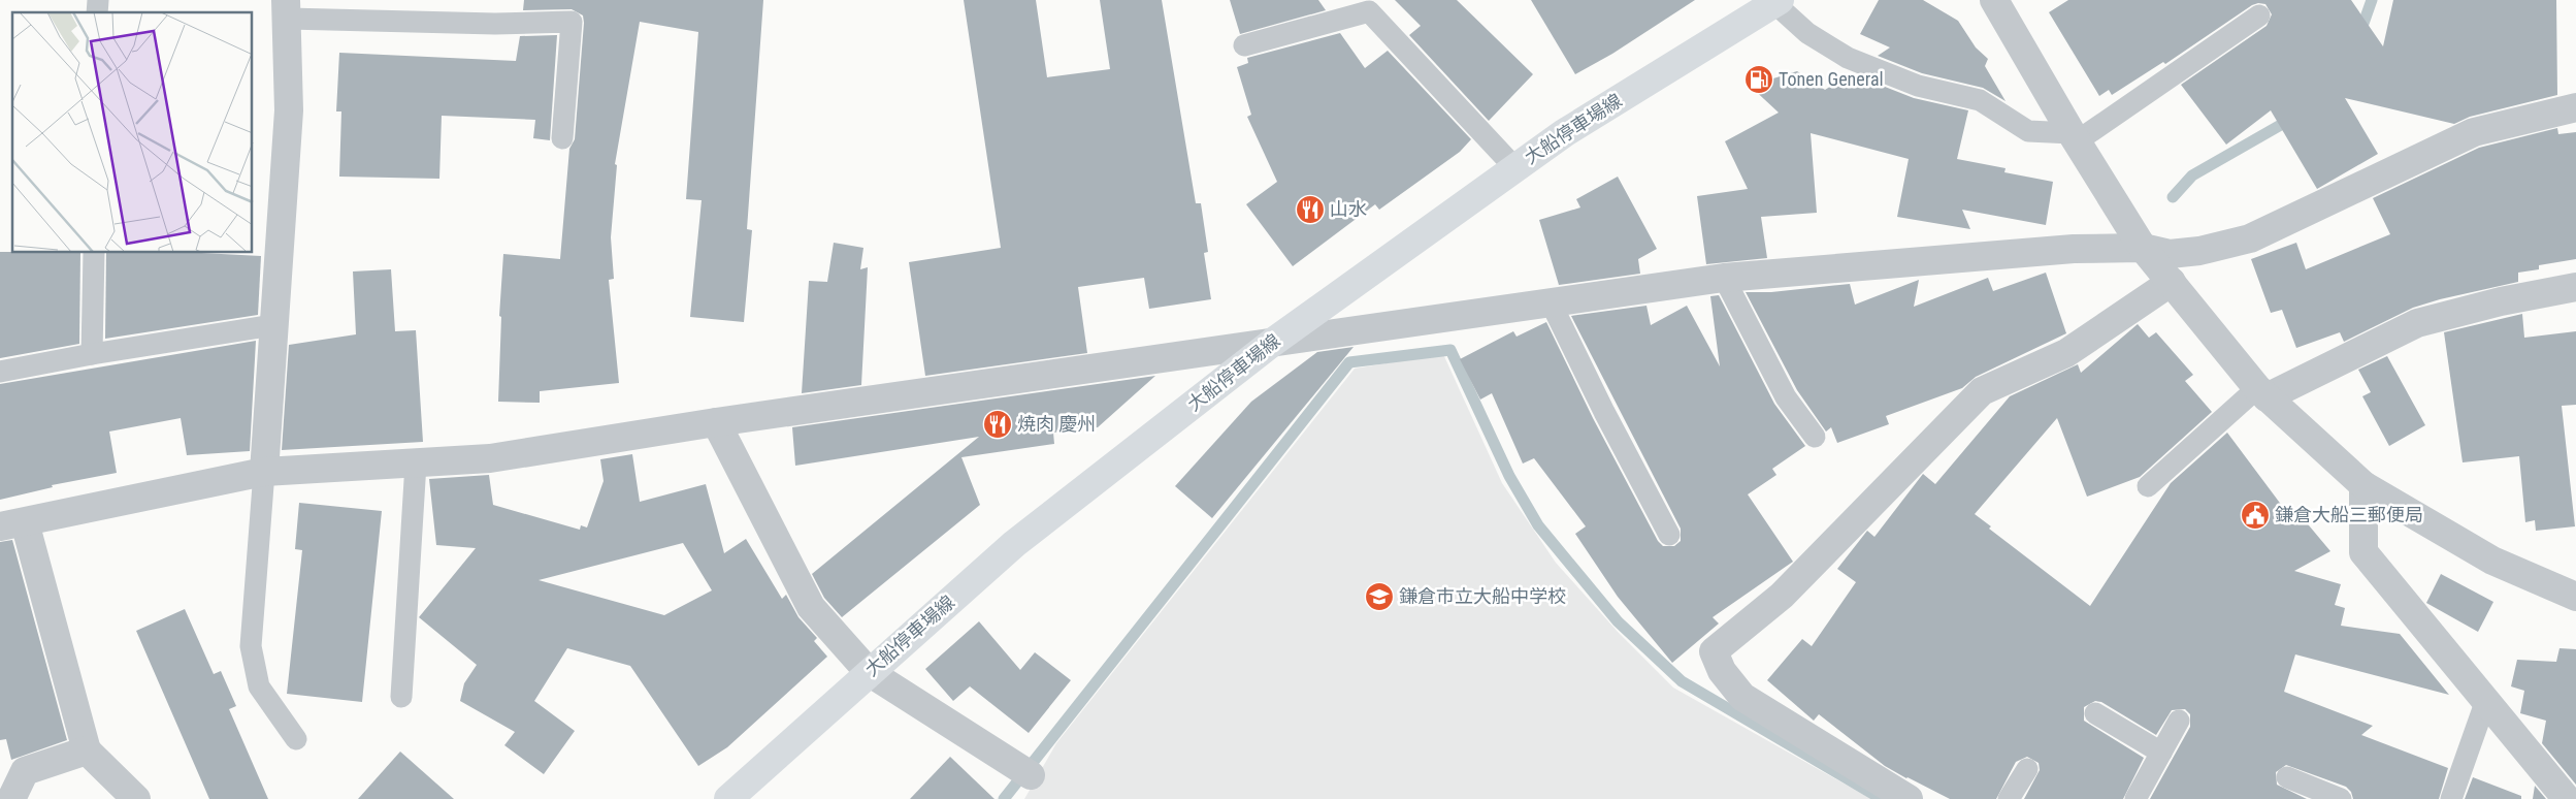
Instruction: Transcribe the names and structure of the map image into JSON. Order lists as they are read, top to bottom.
{
  "streets": {
    "main road": ["大船停車場線"]
  },
  "places": {
    "fuel station": ["Tonen General"],
    "restaurant": ["山水", "焼肉 慶州"],
    "public building": ["鎌倉大船三郵便局"],
    "school or university": ["鎌倉市立大船中学校"]
  }
}
